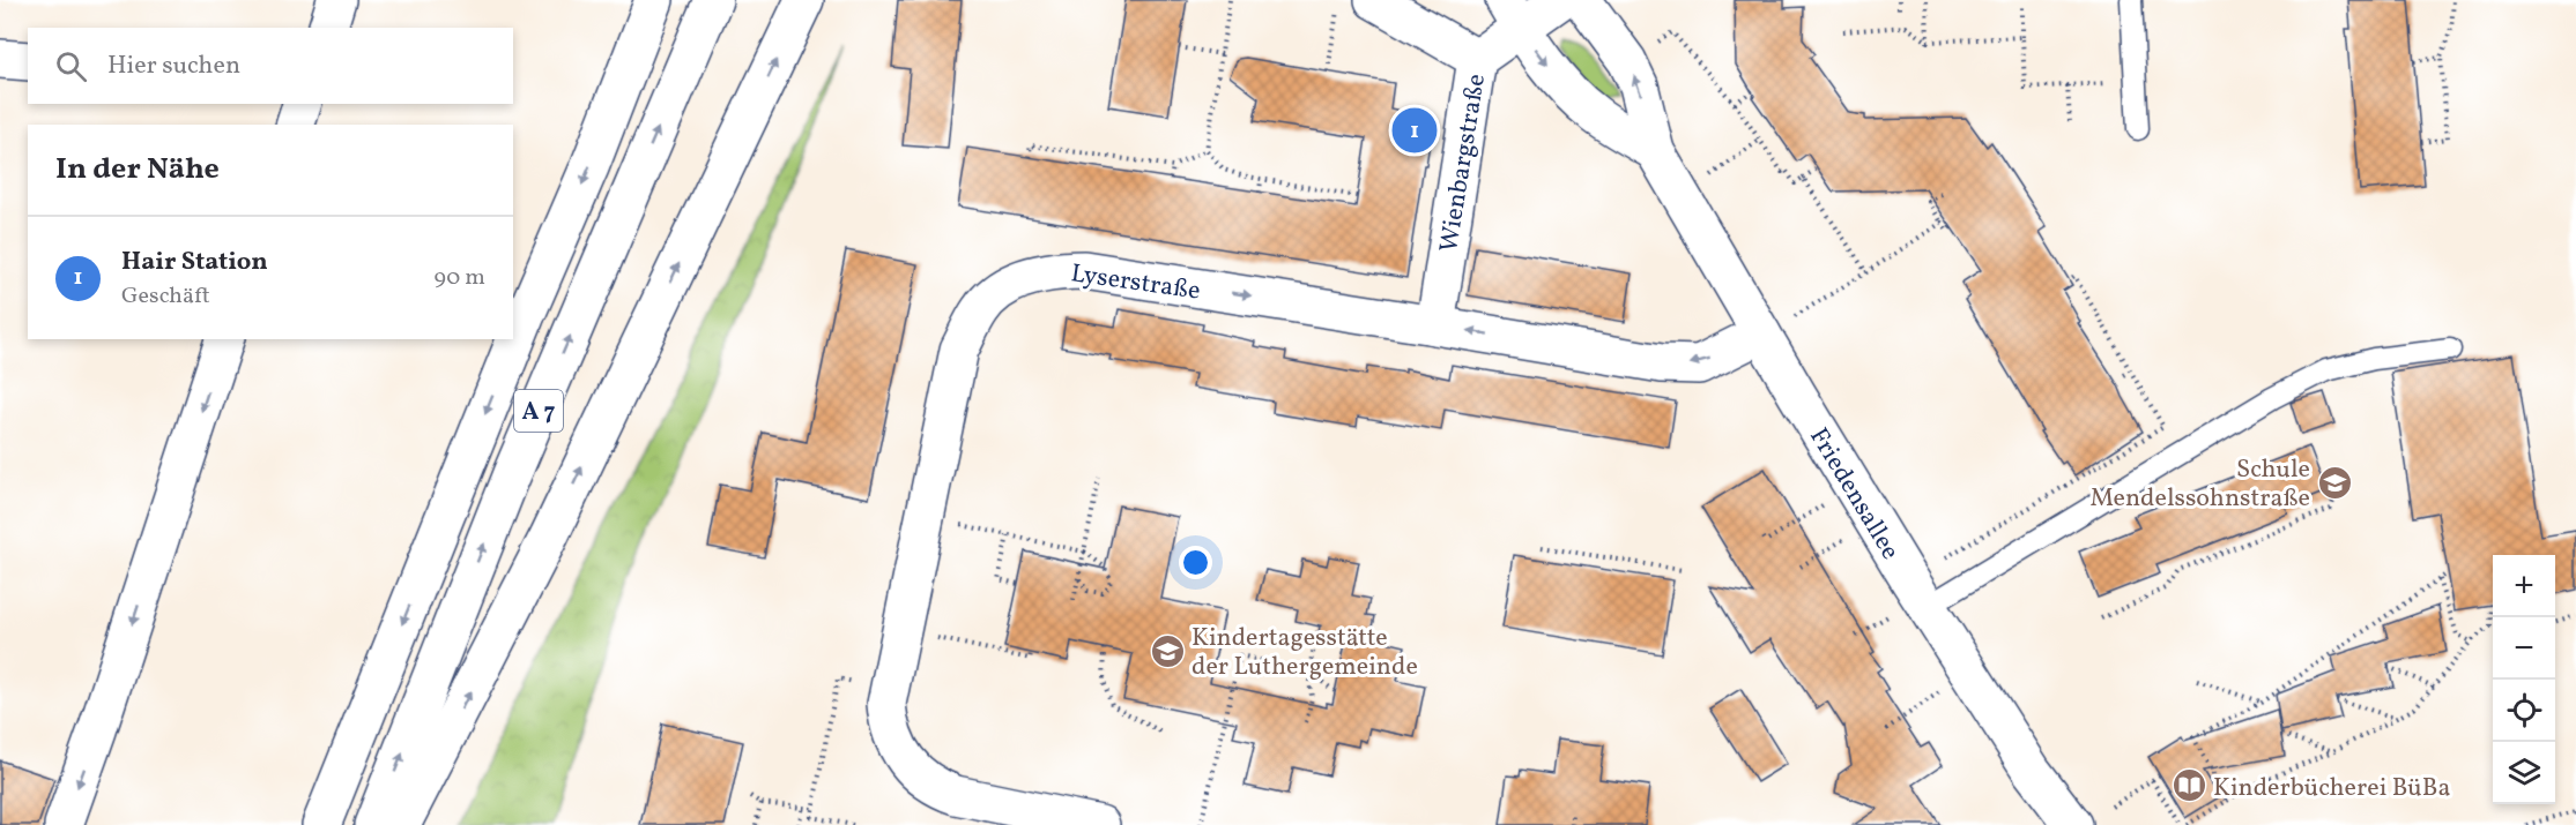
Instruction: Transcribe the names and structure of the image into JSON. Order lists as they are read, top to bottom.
{
  "streets": {
    "main road": [
      "Wienbargstraße",
      "Lyserstraße",
      "A 7",
      "Friedensallee"
    ]
  },
  "crossings": [
    ["Wienbargstraße", "Lyserstraße"],
    ["Wienbargstraße", "Friedensallee"],
    ["Lyserstraße", "Friedensallee"]
  ],
  "places": {
    "school or university": ["Schule Mendelssohnstraße", "Kindertagesstätte der Luthergemeinde"],
    "library": ["Kinderbücherei BüBa"]
  },
  "page": {
    "search": "Hier suchen",
    "pins": "1",
    "heading": "In der Nähe",
    "list": [
      {
        "mark": "1",
        "name": "Hair Station",
        "note": "Geschäft",
        "value": "90 m"
      }
    ],
    "map_buttons": ["+", "−"]
  }
}
